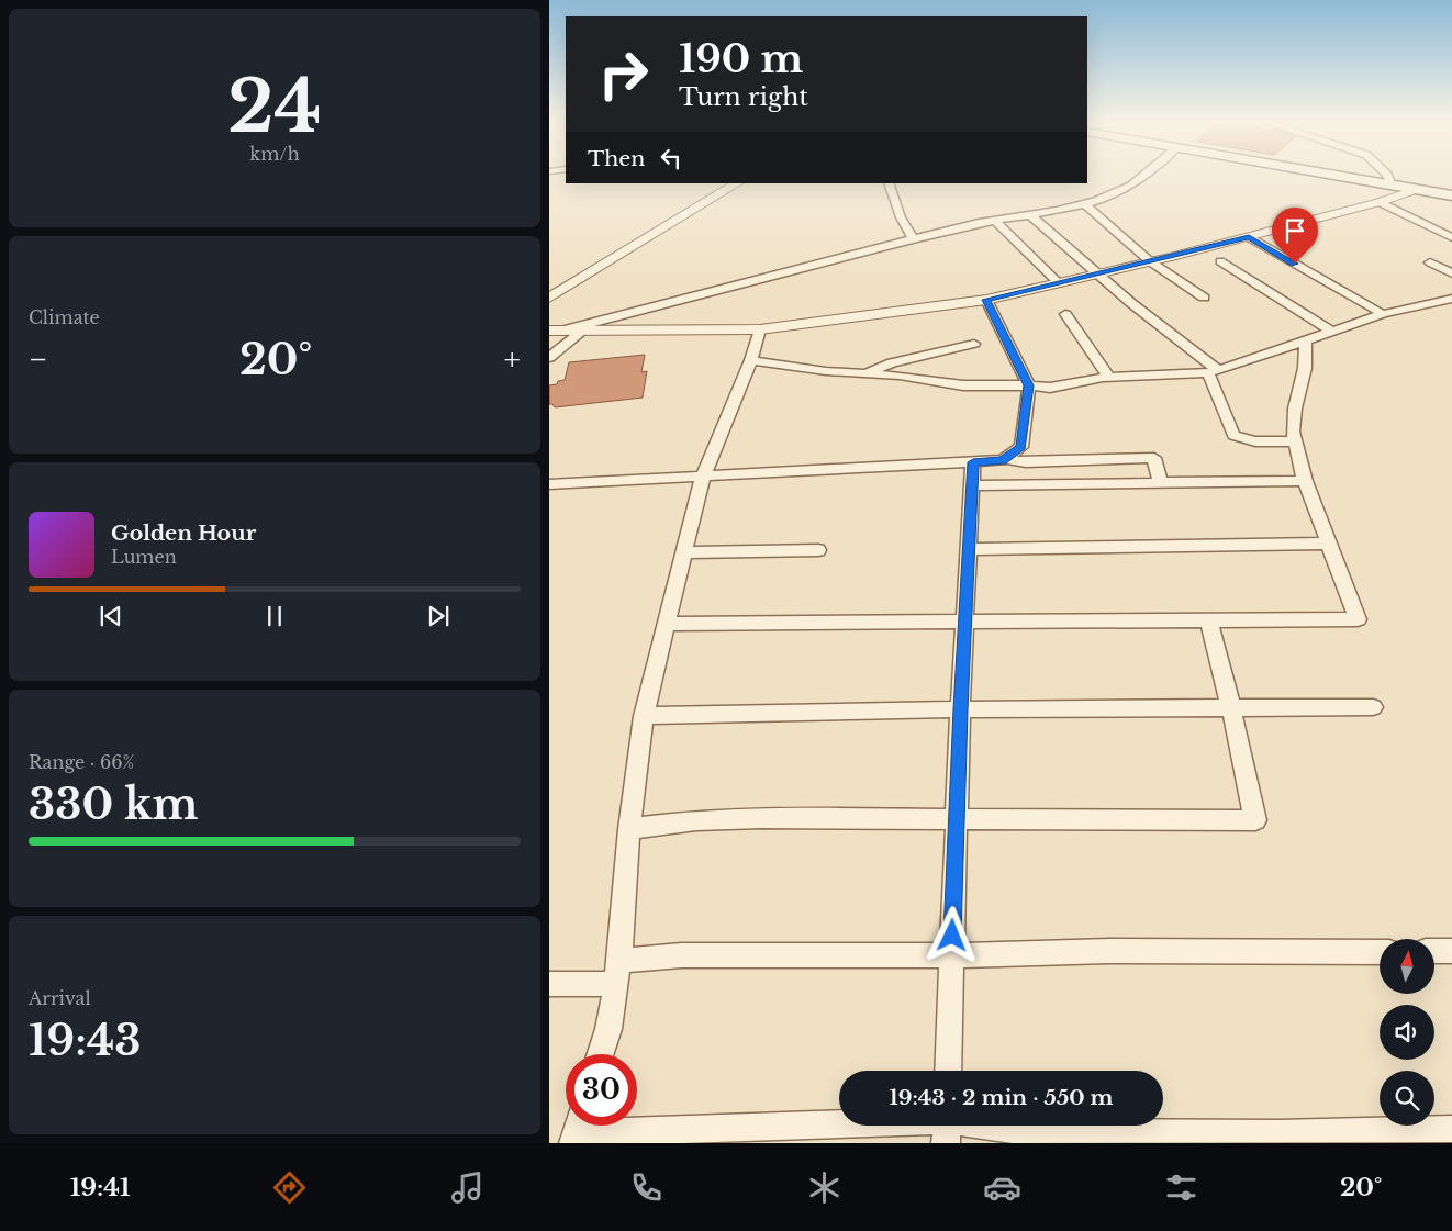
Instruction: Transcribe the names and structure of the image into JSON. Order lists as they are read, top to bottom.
{
  "north": "top",
  "page": {
    "tile": [
      ["24", "km/h"],
      "Climate",
      ["Range · 66%", "330 km"],
      ["Arrival", "19:43"]
    ],
    "turn": ["190 m", "Turn right"],
    "then": "Then",
    "heat": ["−", "20°", "+"],
    "song": ["Golden Hour", "Lumen"],
    "limit": "30",
    "trip": "19:43 · 2 min · 550 m",
    "tabs": ["19:41", "20°"]
  }
}
